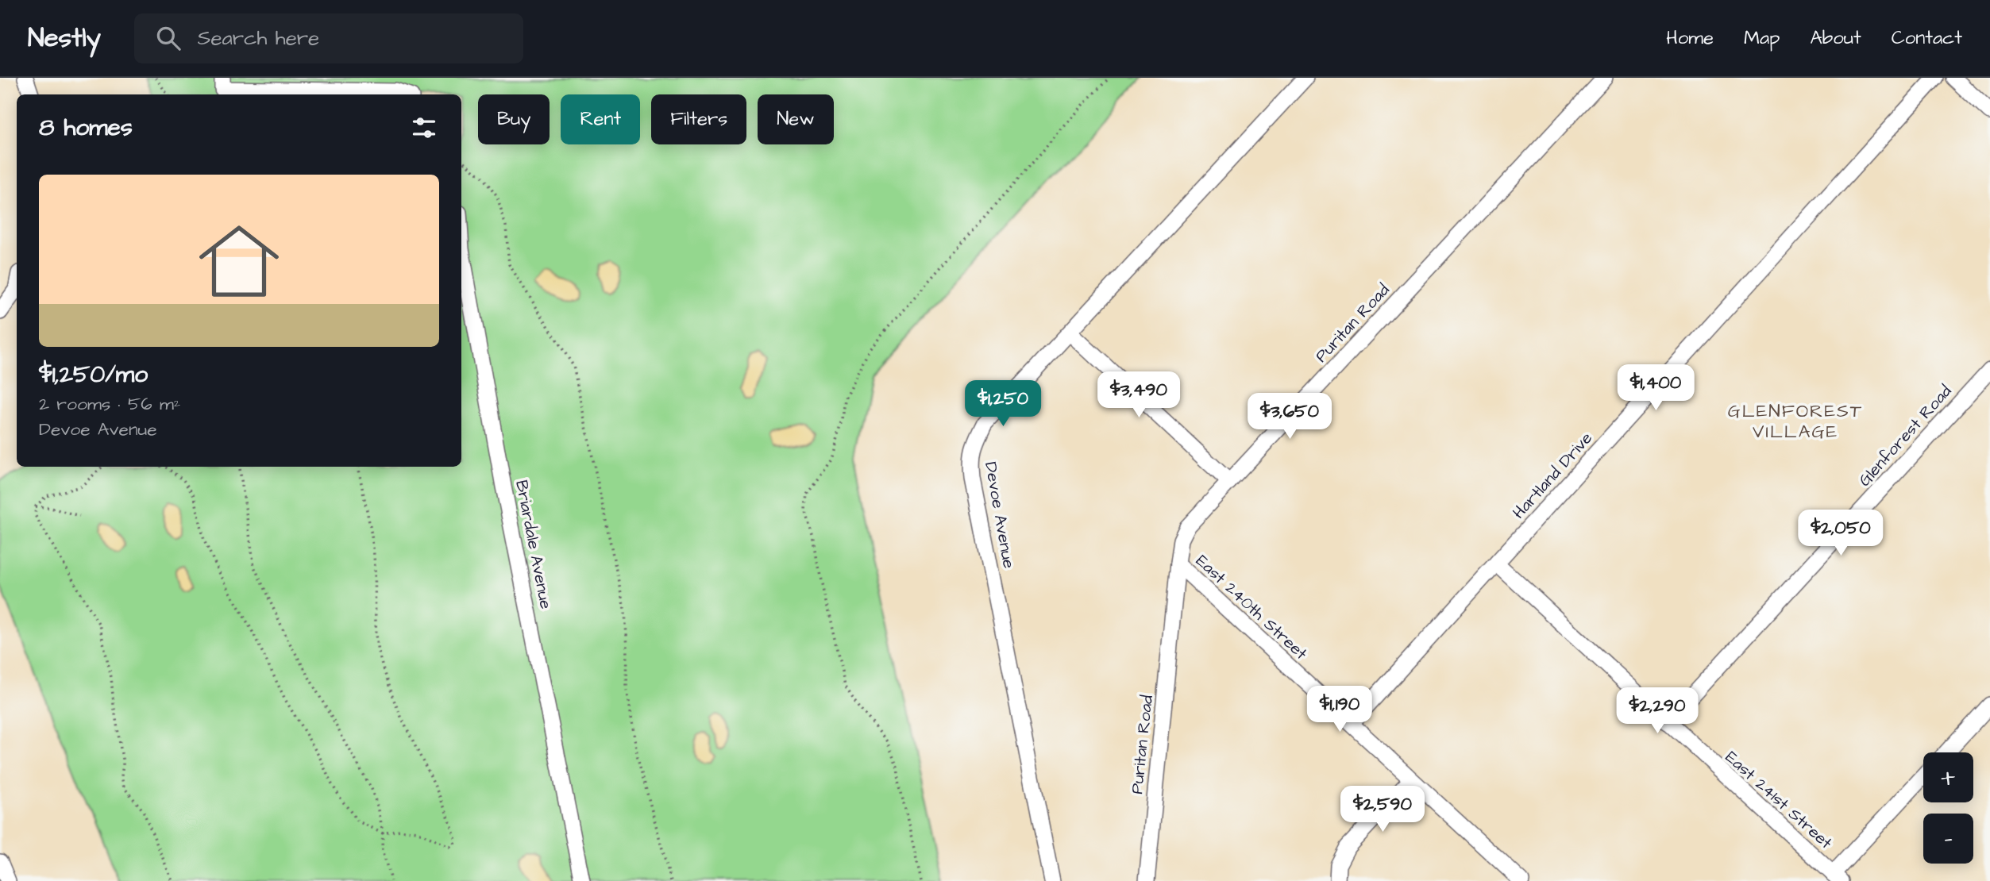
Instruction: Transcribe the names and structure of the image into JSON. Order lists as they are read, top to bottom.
{
  "streets": {
    "street": [
      "Puritan Road",
      "Glenforest Road",
      "Hartland Drive",
      "Devoe Avenue",
      "Briardale Avenue",
      "East 240th Street",
      "East 241st Street"
    ]
  },
  "crossings": [
    ["Puritan Road", "East 240th Street"],
    ["Glenforest Road", "East 241st Street"],
    ["Hartland Drive", "East 240th Street"],
    ["Hartland Drive", "East 241st Street"]
  ],
  "districts": ["GLENFOREST VILLAGE"],
  "page": {
    "header": "Nestly",
    "search": "Search here",
    "nav": [
      "Home",
      "Map",
      "About",
      "Contact"
    ],
    "chip": [
      "Buy",
      "Rent",
      "Filters",
      "New"
    ],
    "heading": "8 homes",
    "list": [
      {
        "name": "$1,250/mo",
        "note": "2 rooms · 56 m² · Devoe Avenue"
      }
    ],
    "price": [
      "$1,400",
      "$3,490",
      "$1,250",
      "$3,650",
      "$2,050",
      "$1,190",
      "$2,290",
      "$2,590"
    ],
    "map_buttons": ["+", "−"]
  }
}
